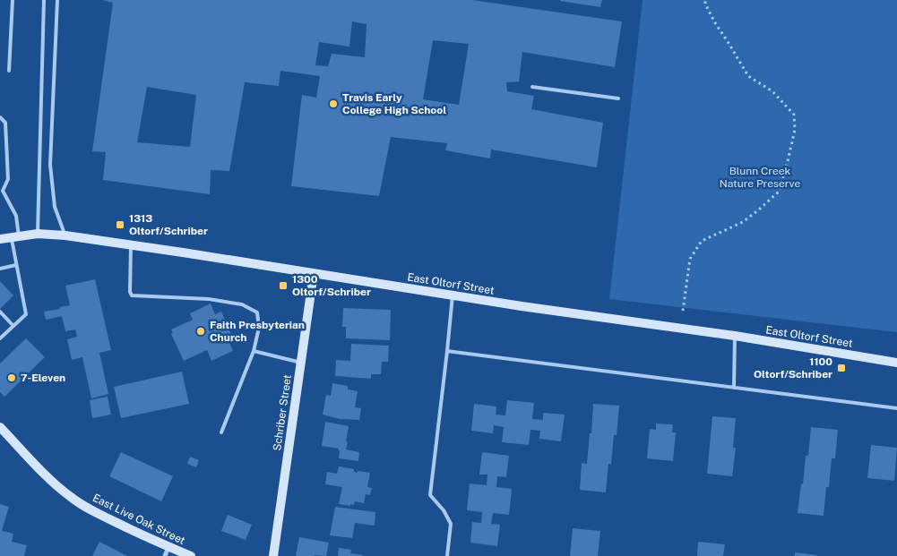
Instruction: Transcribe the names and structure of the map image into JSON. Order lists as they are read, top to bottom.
{
  "streets": {
    "main road": ["East Oltorf Street", "Schriber Street", "East Live Oak Street"]
  },
  "crossings": [
    ["East Oltorf Street", "Schriber Street"]
  ],
  "parks": ["Blunn Creek Nature Preserve"],
  "places": {
    "other": ["Travis Early College High School", "Faith Presbyterian Church", "7-Eleven"],
    "transit": ["1313 Oltorf/Schriber", "1300 Oltorf/Schriber", "1100 Oltorf/Schriber"]
  }
}
